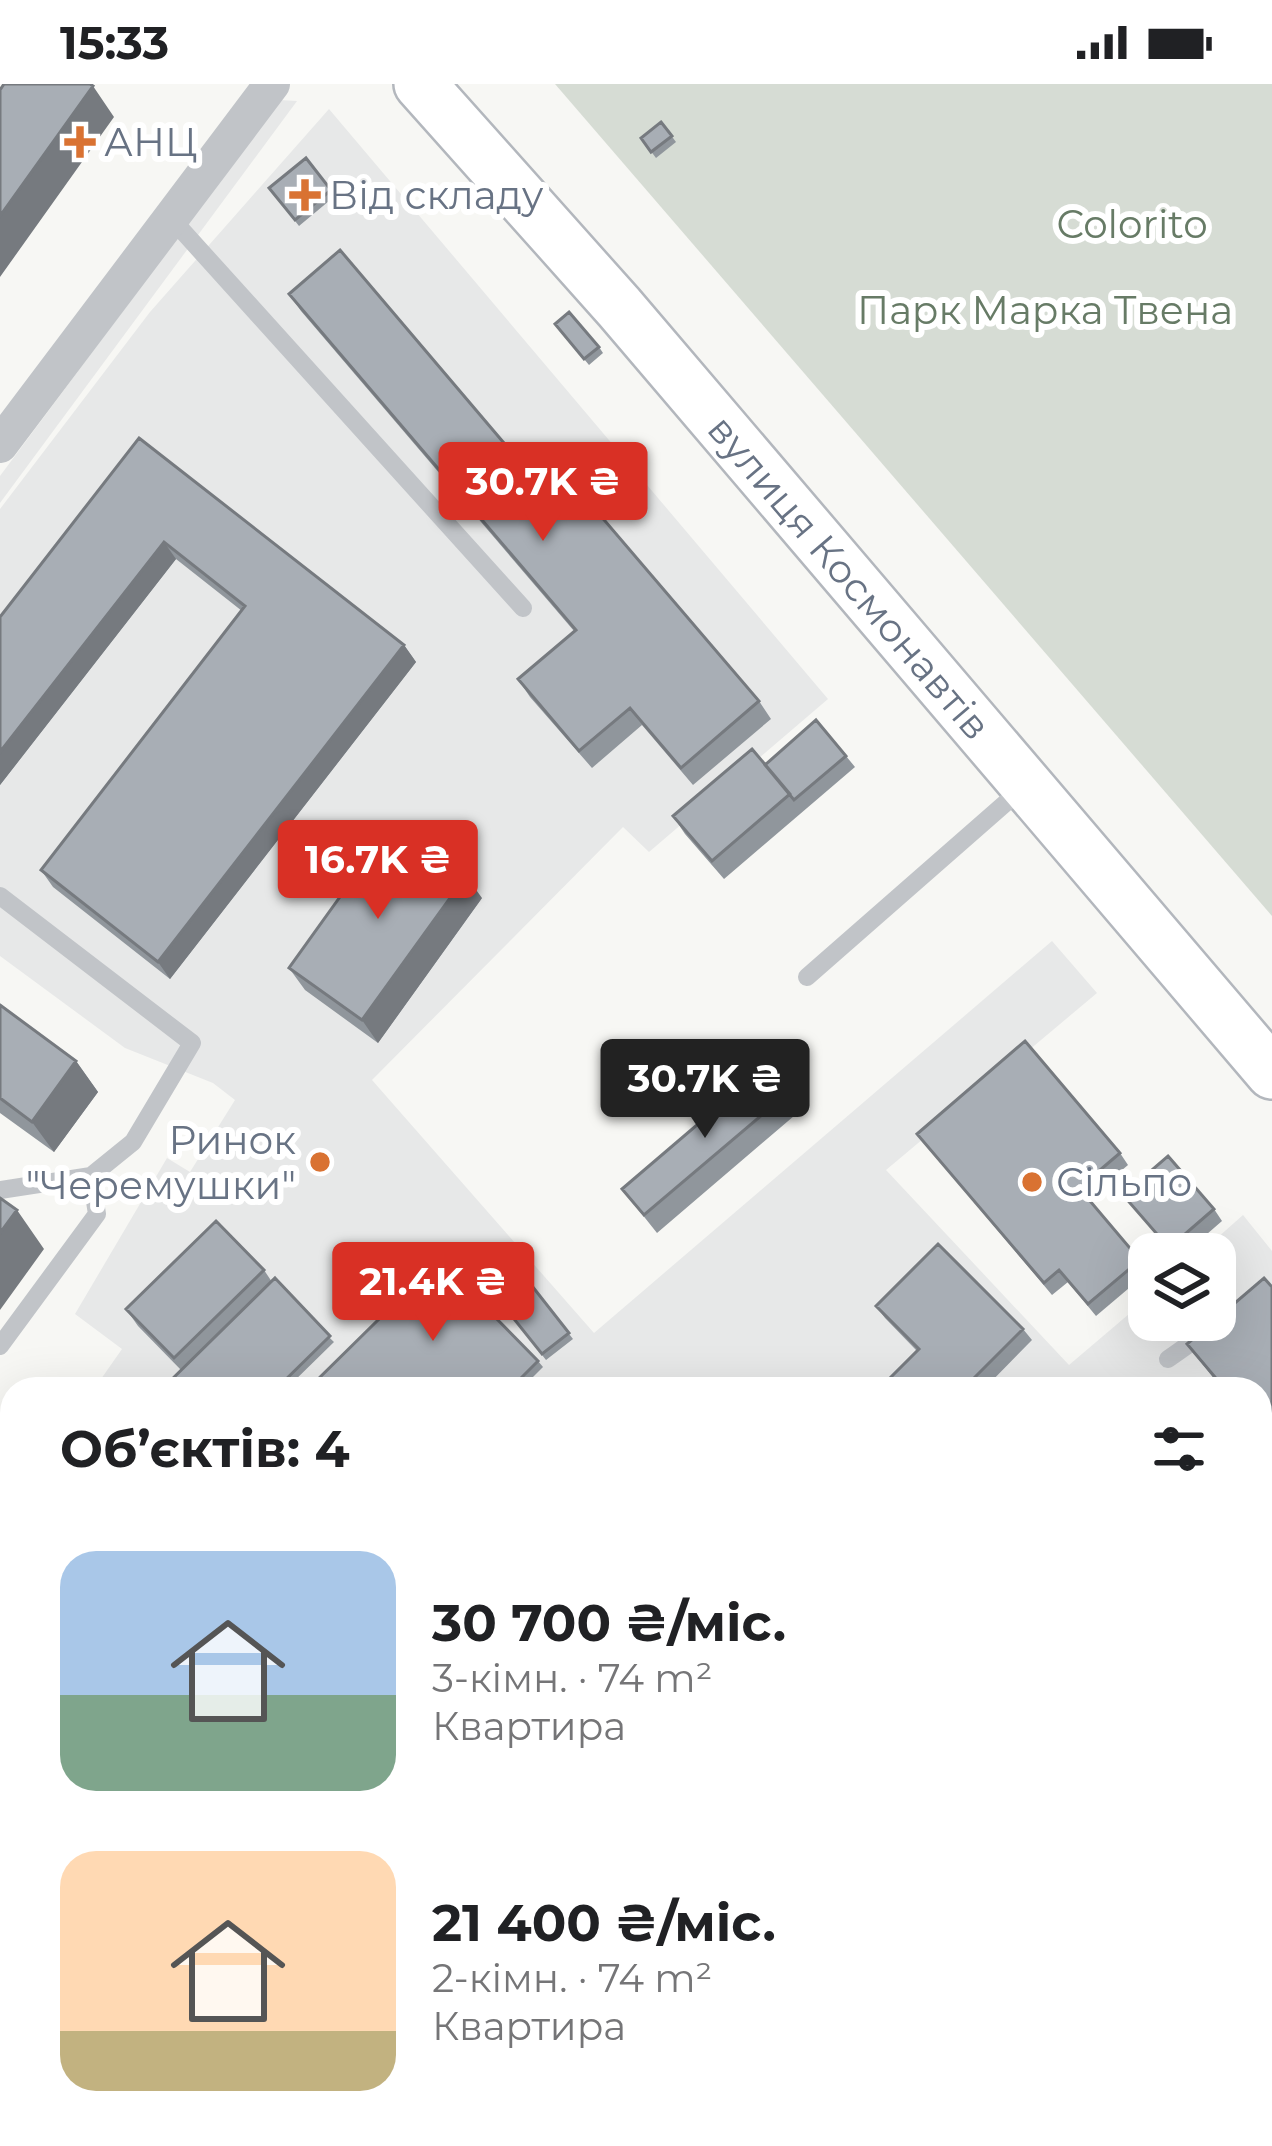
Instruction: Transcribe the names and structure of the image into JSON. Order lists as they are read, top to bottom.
{
  "streets": {
    "main road": ["вулиця Космонавтів"]
  },
  "parks": ["Colorito", "Парк Марка Твена"],
  "places": {
    "health": ["АНЦ", "Від складу"],
    "other": ["Ринок \"Черемушки\"", "Сільпо"]
  },
  "page": {
    "status": "15:33",
    "price": [
      "30.7K ₴",
      "16.7K ₴",
      "30.7K ₴",
      "21.4K ₴"
    ],
    "heading": "Об’єктів: 4",
    "list": [
      {
        "name": "30 700 ₴/міс.",
        "note": "3-кімн. · 74 m² · Квартира"
      },
      {
        "name": "21 400 ₴/міс.",
        "note": "2-кімн. · 74 m² · Квартира"
      }
    ]
  }
}
